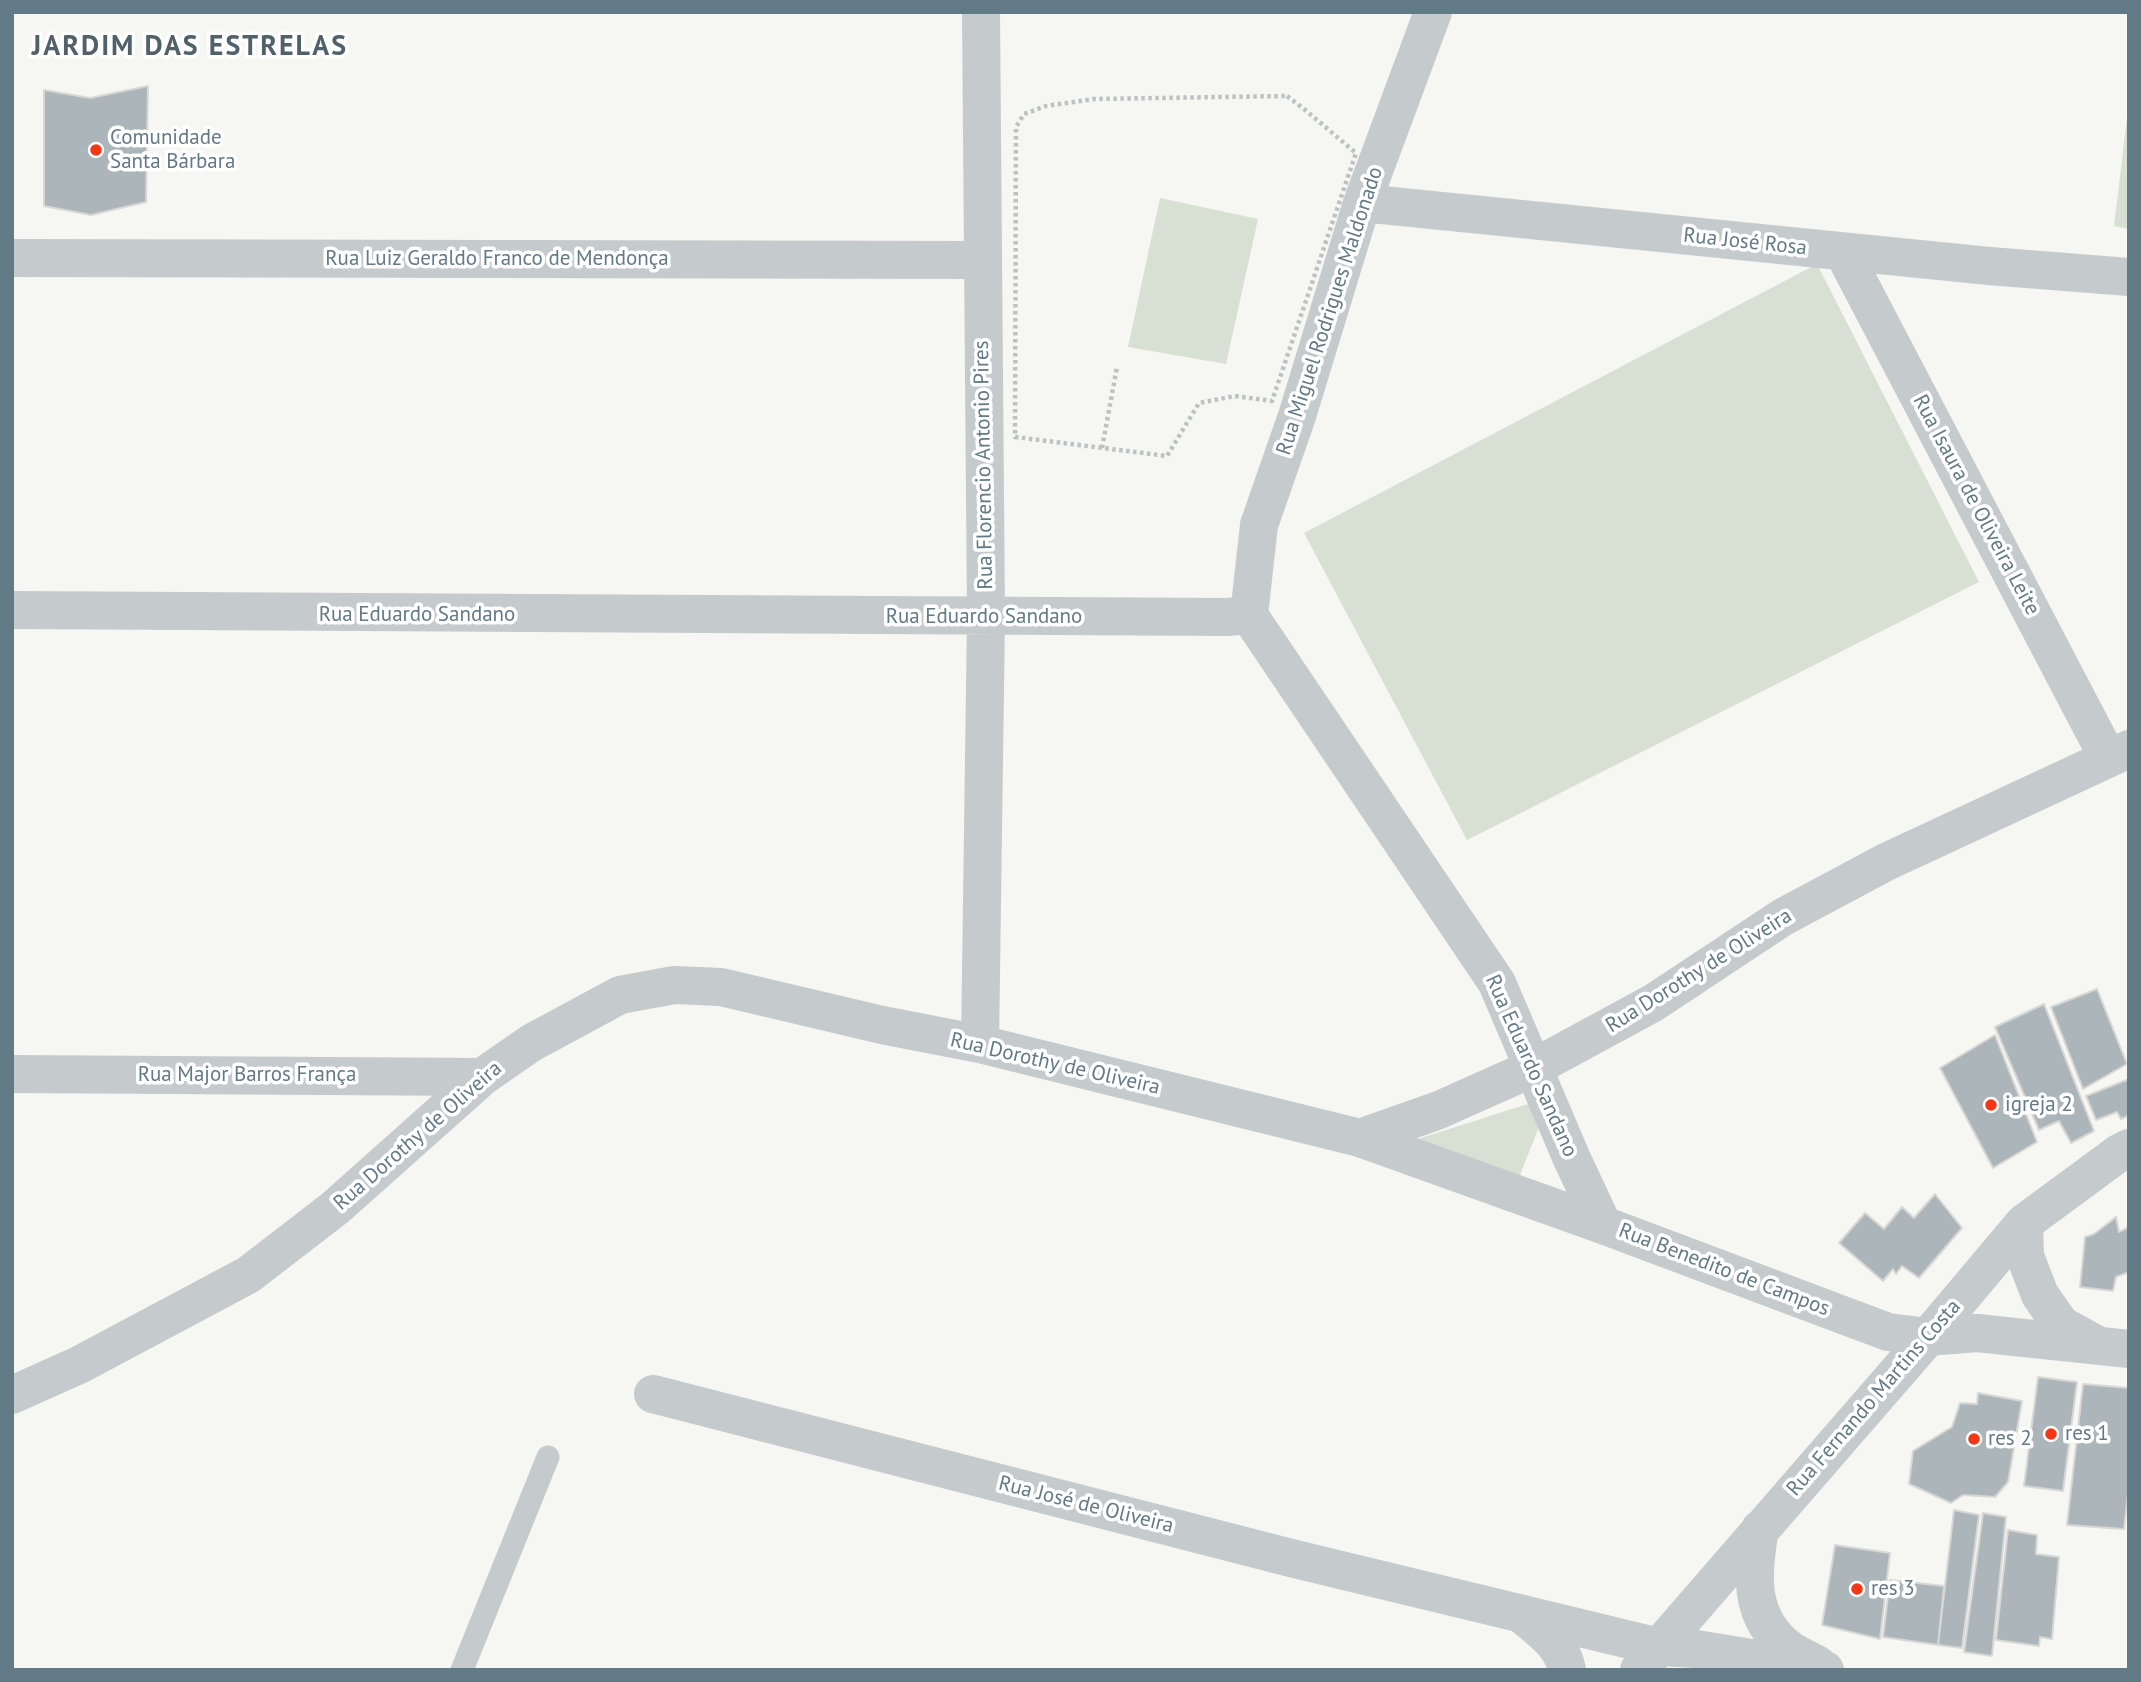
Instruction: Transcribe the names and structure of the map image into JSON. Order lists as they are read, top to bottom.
{
  "streets": {
    "street": [
      "Rua José Rosa",
      "Rua Luiz Geraldo Franco de Mendonça",
      "Rua Miguel Rodrigues Maldonado",
      "Rua Florencio Antonio Pires",
      "Rua Isaura de Oliveira Leite",
      "Rua Eduardo Sandano",
      "Rua Dorothy de Oliveira",
      "Rua Major Barros França",
      "Rua Benedito de Campos",
      "Rua Fernando Martins Costa",
      "Rua José de Oliveira"
    ]
  },
  "crossings": [
    ["Rua José Rosa", "Rua Miguel Rodrigues Maldonado"],
    ["Rua José Rosa", "Rua Isaura de Oliveira Leite"],
    ["Rua Luiz Geraldo Franco de Mendonça", "Rua Florencio Antonio Pires"],
    ["Rua Miguel Rodrigues Maldonado", "Rua Eduardo Sandano"],
    ["Rua Florencio Antonio Pires", "Rua Eduardo Sandano"],
    ["Rua Florencio Antonio Pires", "Rua Dorothy de Oliveira"],
    ["Rua Isaura de Oliveira Leite", "Rua Dorothy de Oliveira"],
    ["Rua Eduardo Sandano", "Rua Dorothy de Oliveira"],
    ["Rua Eduardo Sandano", "Rua Benedito de Campos"],
    ["Rua Dorothy de Oliveira", "Rua Major Barros França"],
    ["Rua Dorothy de Oliveira", "Rua Benedito de Campos"],
    ["Rua Benedito de Campos", "Rua Fernando Martins Costa"],
    ["Rua Fernando Martins Costa", "Rua José de Oliveira"]
  ],
  "districts": ["JARDIM DAS ESTRELAS"],
  "places": [
    "Comunidade Santa Bárbara",
    "igreja 2",
    "res 1",
    "res 2",
    "res 3"
  ]
}
